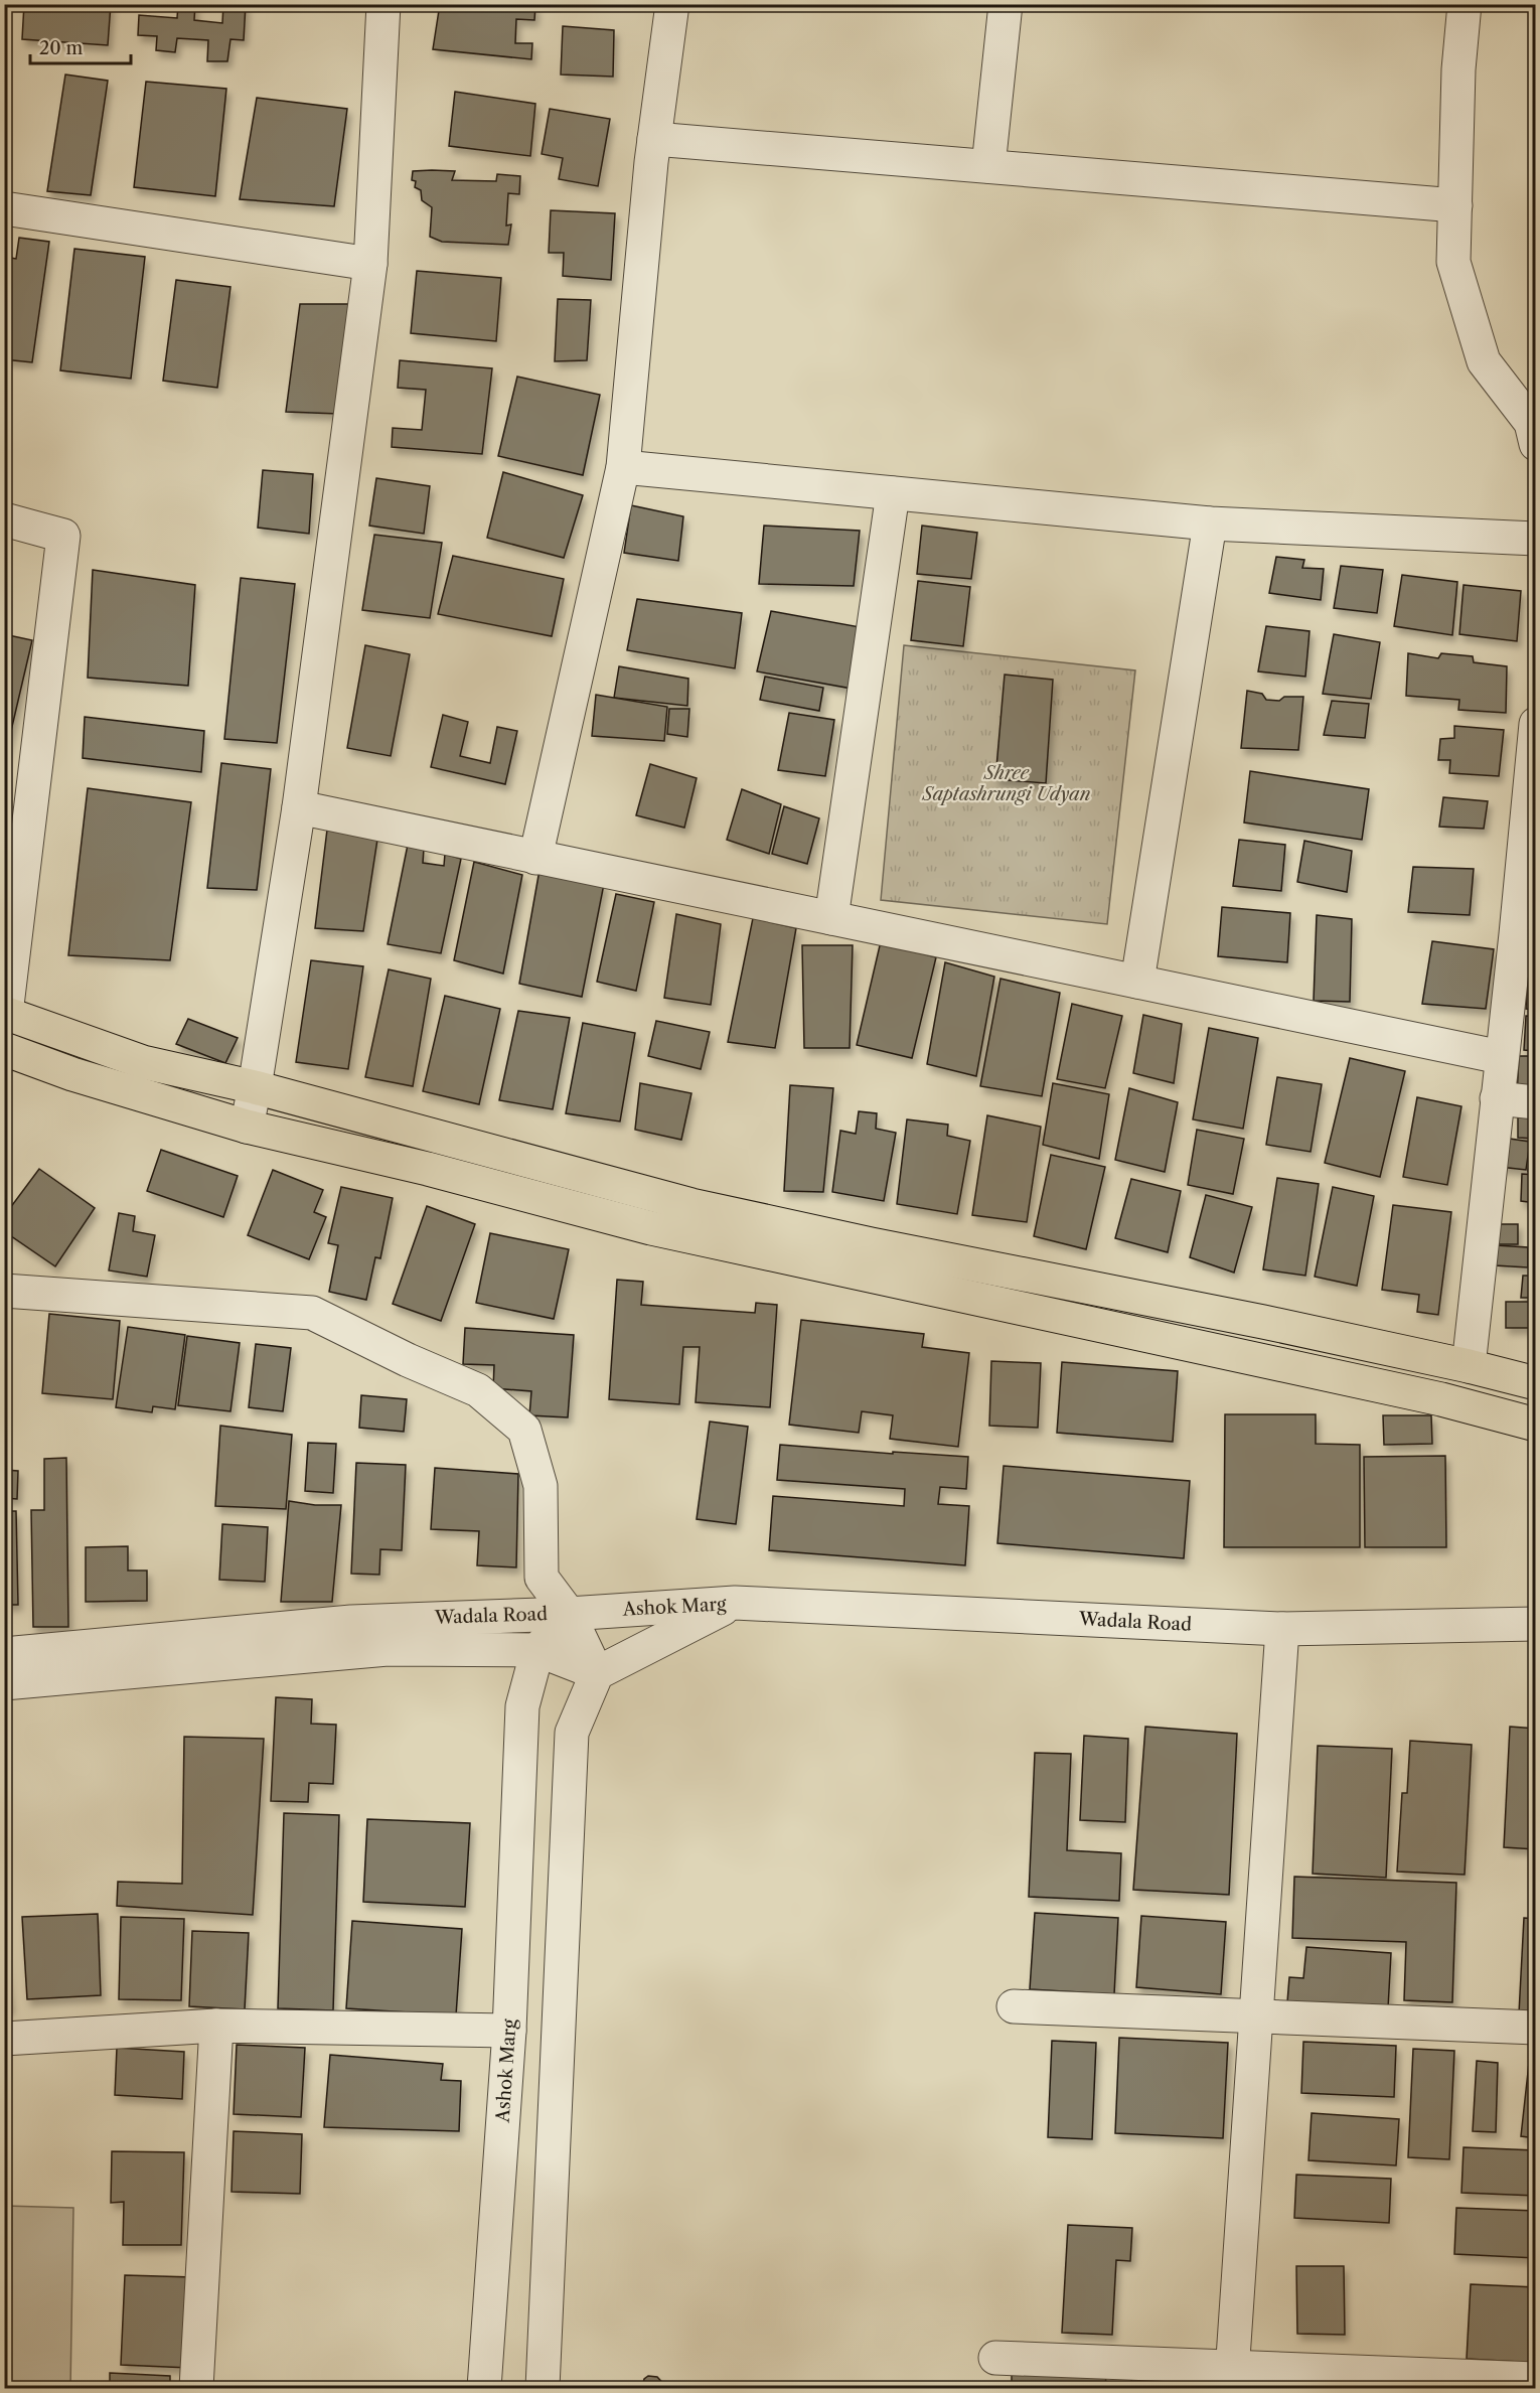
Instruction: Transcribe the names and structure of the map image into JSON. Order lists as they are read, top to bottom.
{
  "streets": {
    "street": ["Ashok Marg", "Wadala Road"]
  },
  "crossings": [
    ["Ashok Marg", "Wadala Road"]
  ],
  "parks": ["Shree Saptashrungi Udyan"],
  "scale_bar": "20 m"
}
